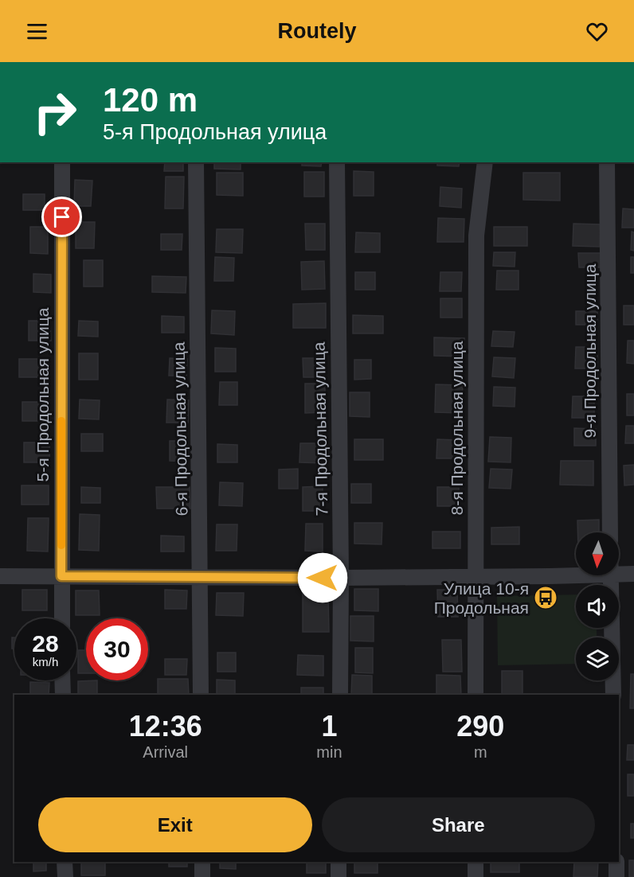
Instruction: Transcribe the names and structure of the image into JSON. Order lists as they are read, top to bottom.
{
  "streets": {
    "street": [
      "9-я Продольная улица",
      "5-я Продольная улица",
      "8-я Продольная улица",
      "6-я Продольная улица",
      "7-я Продольная улица"
    ]
  },
  "places": {
    "bus stop": ["Улица 10-я Продольная"]
  },
  "north": "bottom",
  "page": {
    "header": "Routely",
    "turn": ["120 m", "5-я Продольная улица"],
    "speed": "28 km/h",
    "limit": "30",
    "eta": [
      "12:36",
      "Arrival",
      "1",
      "min",
      "290",
      "m"
    ],
    "buttons": ["Exit", "Share"]
  }
}
